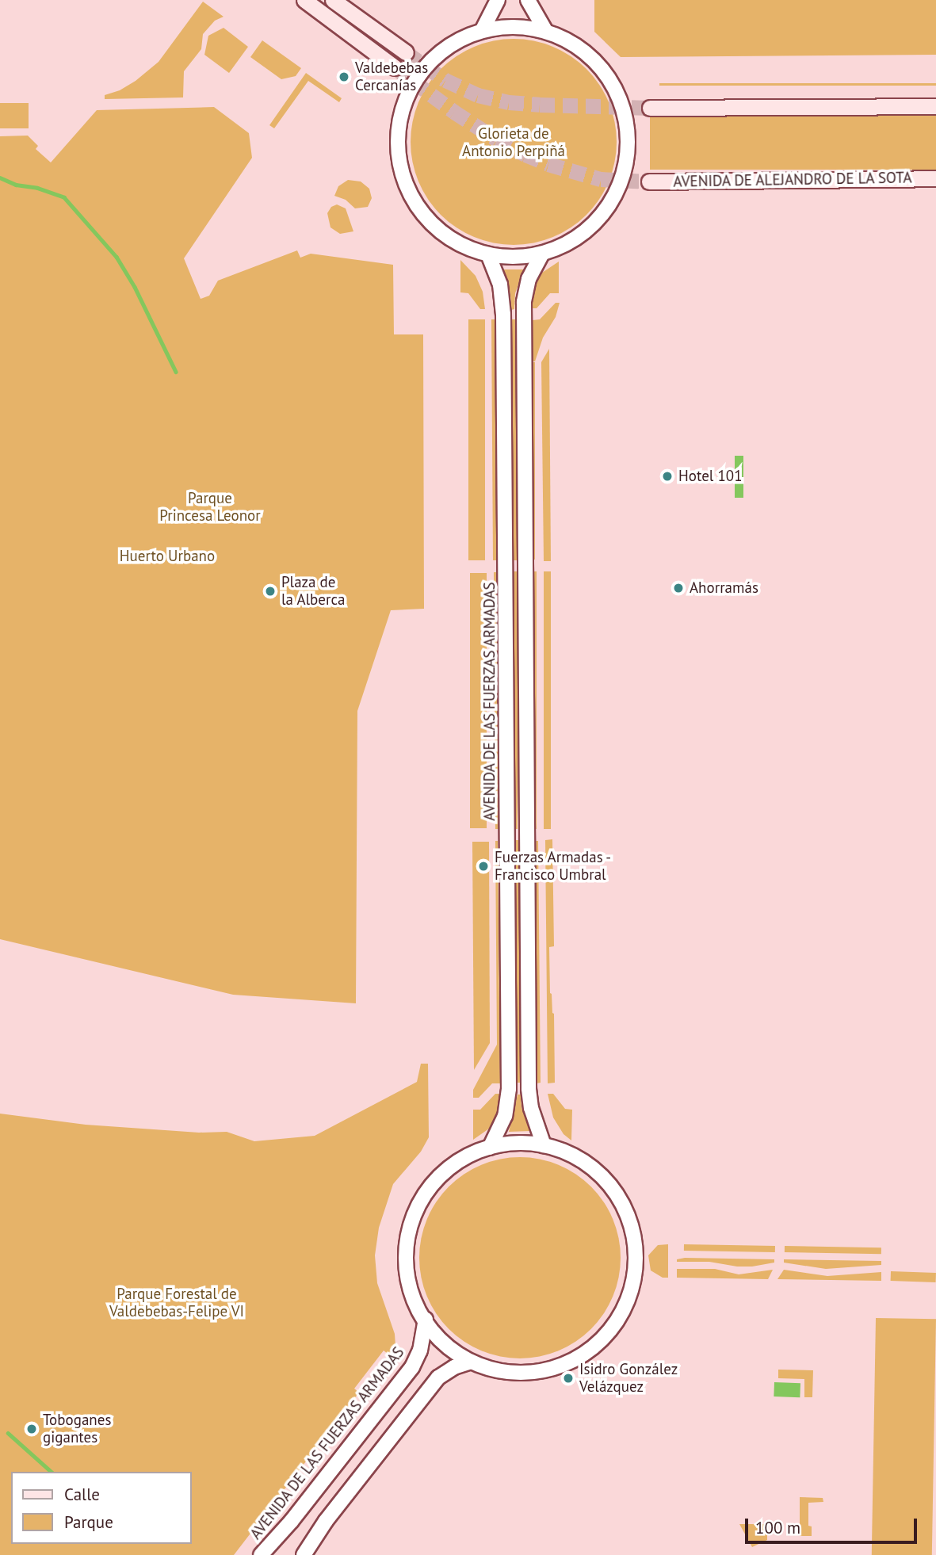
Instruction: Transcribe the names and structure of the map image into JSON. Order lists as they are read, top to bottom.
{
  "streets": {
    "main road": ["AVENIDA DE ALEJANDRO DE LA SOTA"],
    "street": ["AVENIDA DE LAS FUERZAS ARMADAS"]
  },
  "parks": [
    "Glorieta de Antonio Perpiñá",
    "Parque Princesa Leonor",
    "Huerto Urbano",
    "Parque Forestal de Valdebebas-Felipe VI"
  ],
  "places": [
    "Valdebebas Cercanías",
    "Hotel 101",
    "Ahorramás",
    "Plaza de la Alberca",
    "Fuerzas Armadas - Francisco Umbral",
    "Isidro González Velázquez",
    "Toboganes gigantes"
  ],
  "legend": ["Calle", "Parque"],
  "scale_bar": "100 m"
}
